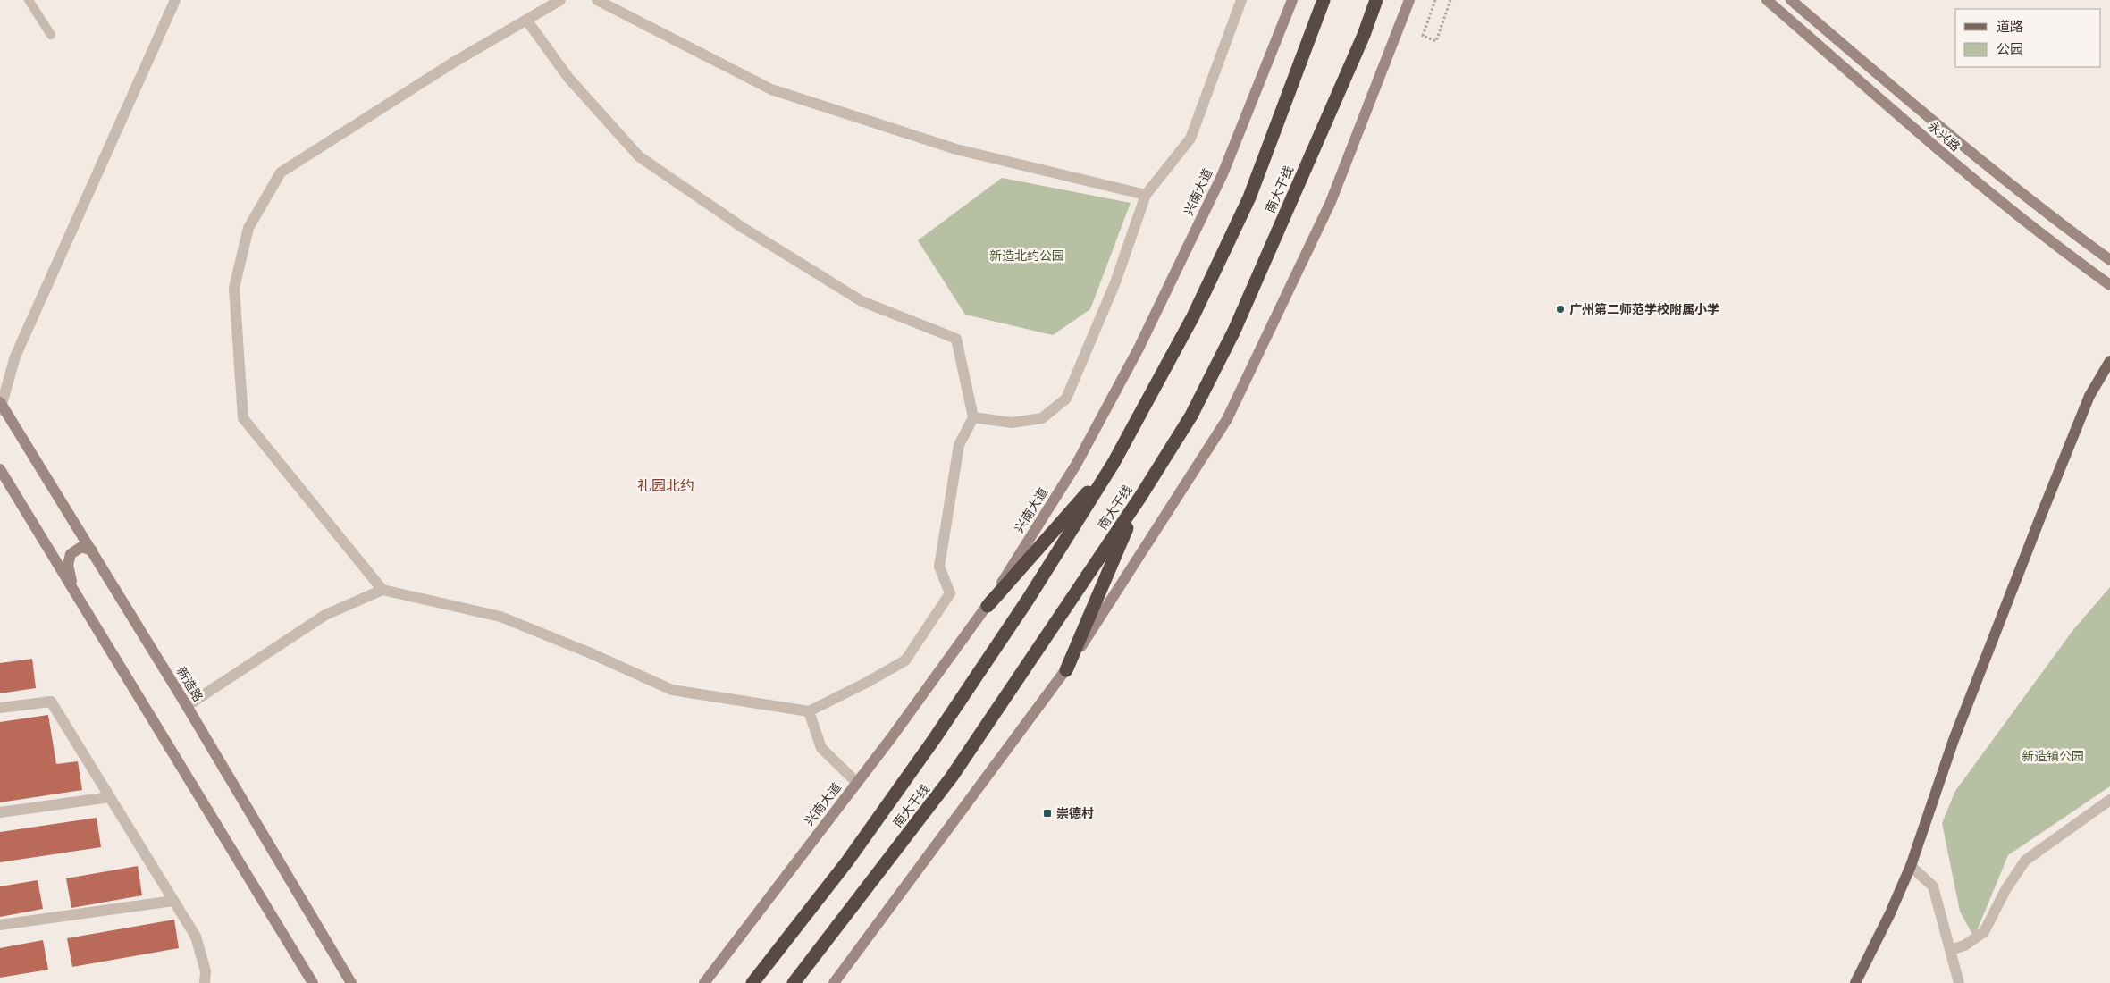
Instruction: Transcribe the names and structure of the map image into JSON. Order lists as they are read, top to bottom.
{
  "streets": {
    "highway": ["南大干线"],
    "main road": ["永兴路", "兴南大道", "新造路"]
  },
  "districts": ["礼园北约"],
  "parks": ["新造北约公园", "新造镇公园"],
  "places": {
    "other": ["广州第二师范学校附属小学"],
    "transit": ["崇德村"]
  },
  "legend": ["道路", "公园"]
}
